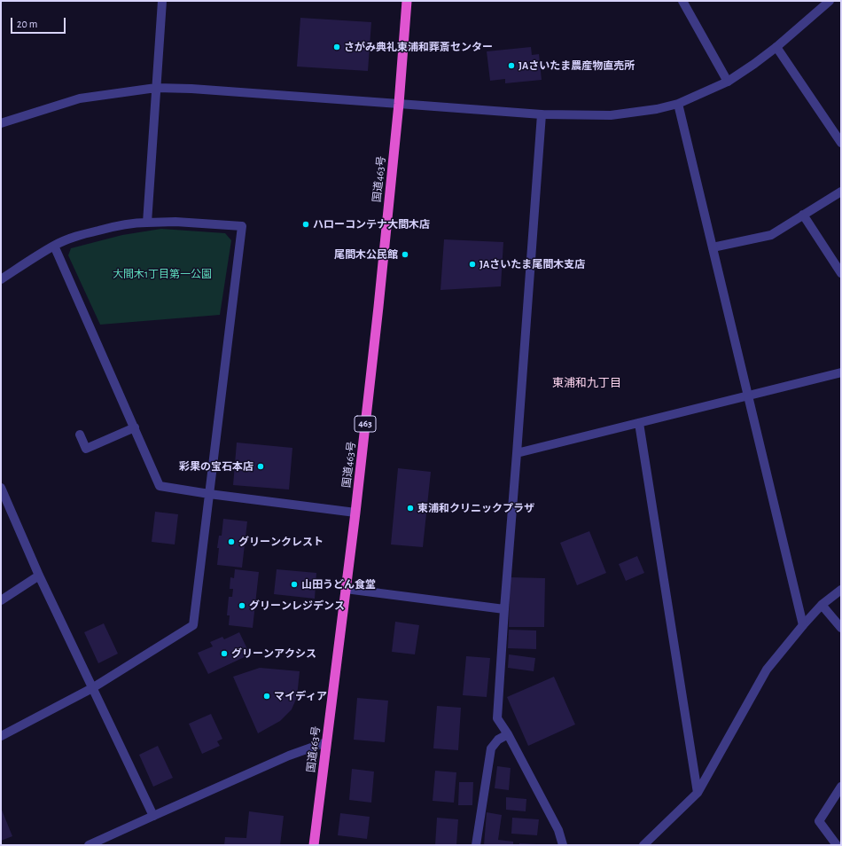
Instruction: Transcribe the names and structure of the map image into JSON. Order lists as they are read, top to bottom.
{
  "streets": {
    "highway": ["国道463号", "463"]
  },
  "districts": ["東浦和九丁目"],
  "parks": ["大間木1丁目第一公園"],
  "places": [
    "さがみ典礼東浦和葬斎センター",
    "JAさいたま農産物直売所",
    "ハローコンテナ大間木店",
    "尾間木公民館",
    "JAさいたま尾間木支店",
    "彩果の宝石本店",
    "東浦和クリニックプラザ",
    "グリーンクレスト",
    "山田うどん食堂",
    "グリーンレジデンス",
    "グリーンアクシス",
    "マイディア"
  ],
  "scale_bar": "20 m"
}
